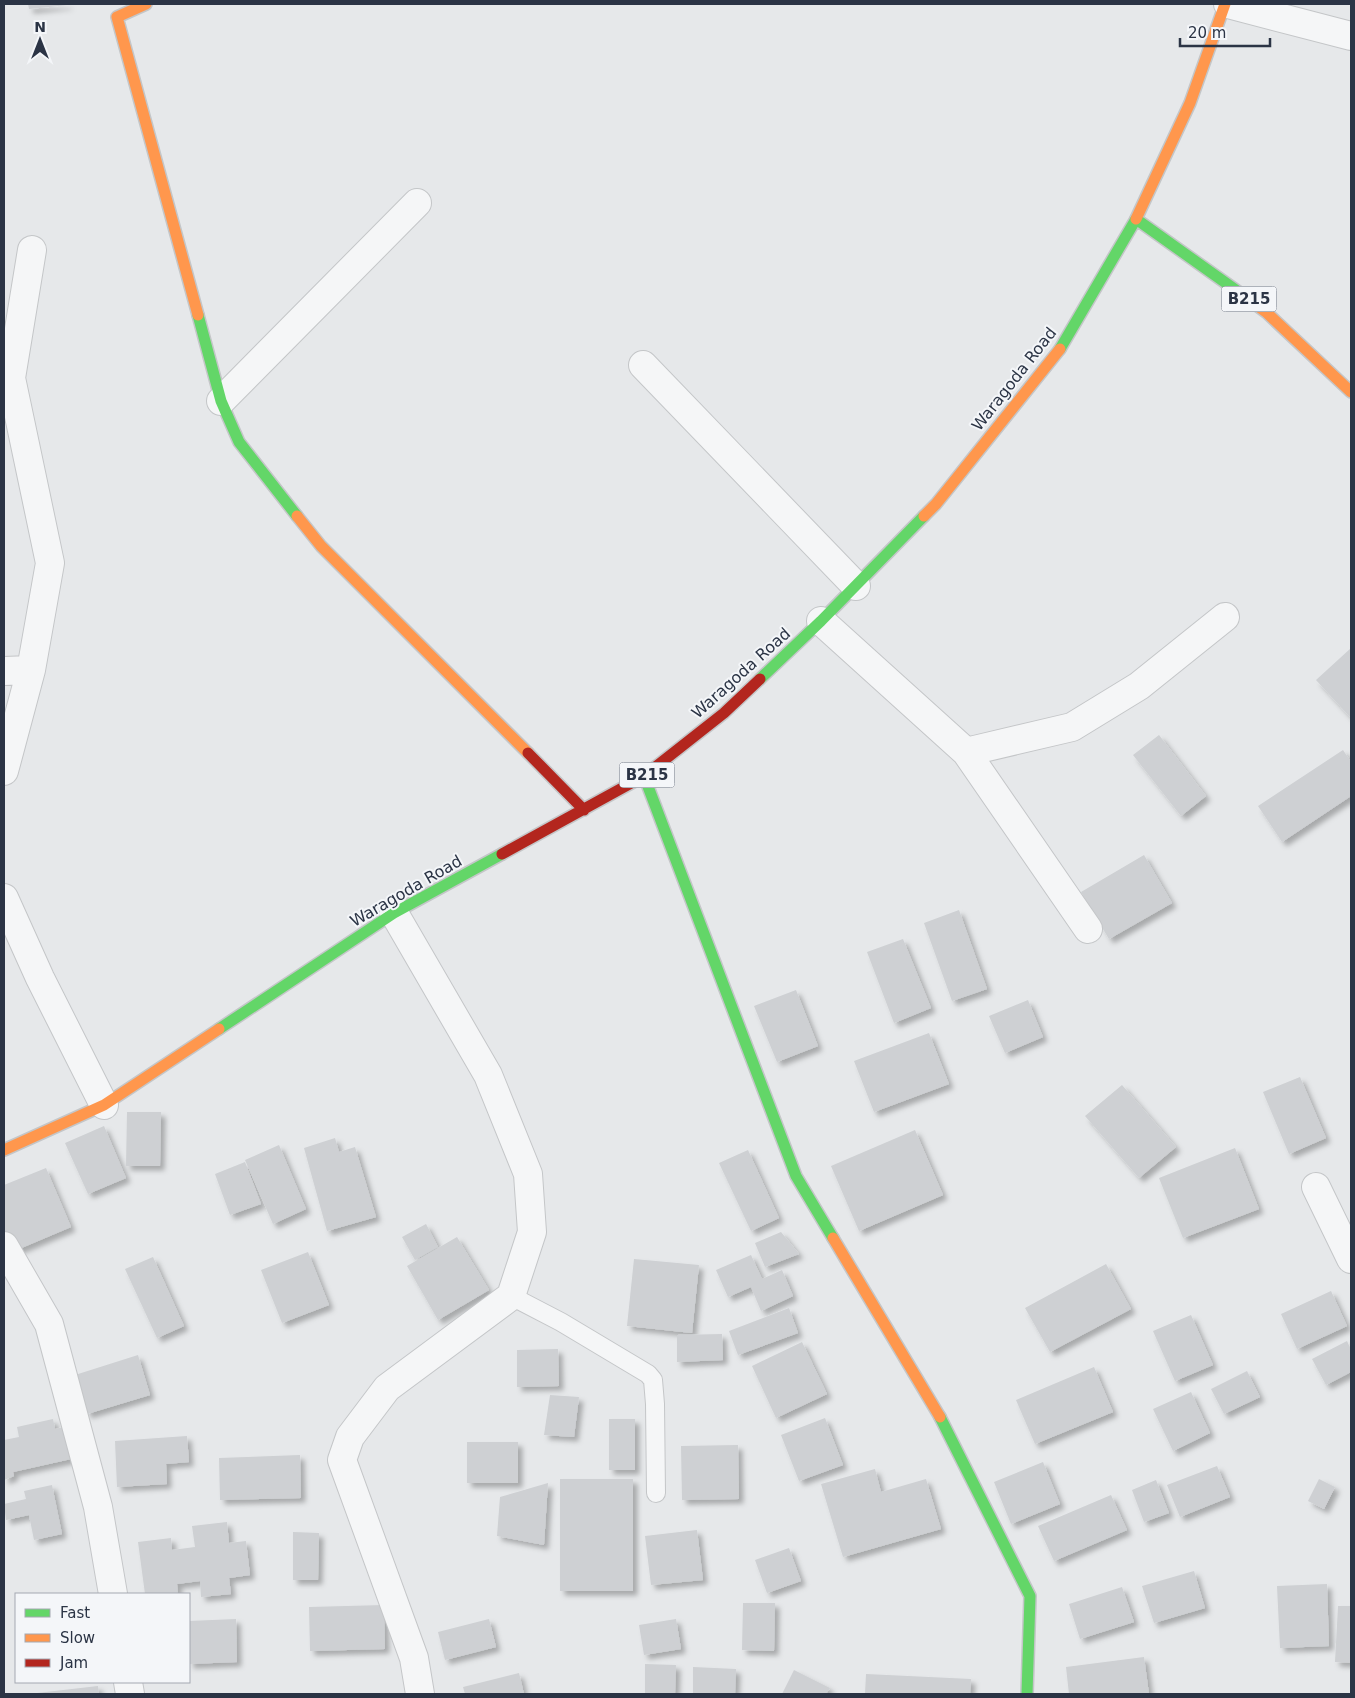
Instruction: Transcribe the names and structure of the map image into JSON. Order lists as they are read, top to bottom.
{
  "streets": {
    "street": ["B215", "Waragoda Road"]
  },
  "crossings": [
    ["B215", "Waragoda Road"]
  ],
  "legend": ["Fast", "Slow", "Jam"],
  "scale_bar": "20 m",
  "north": "top"
}
